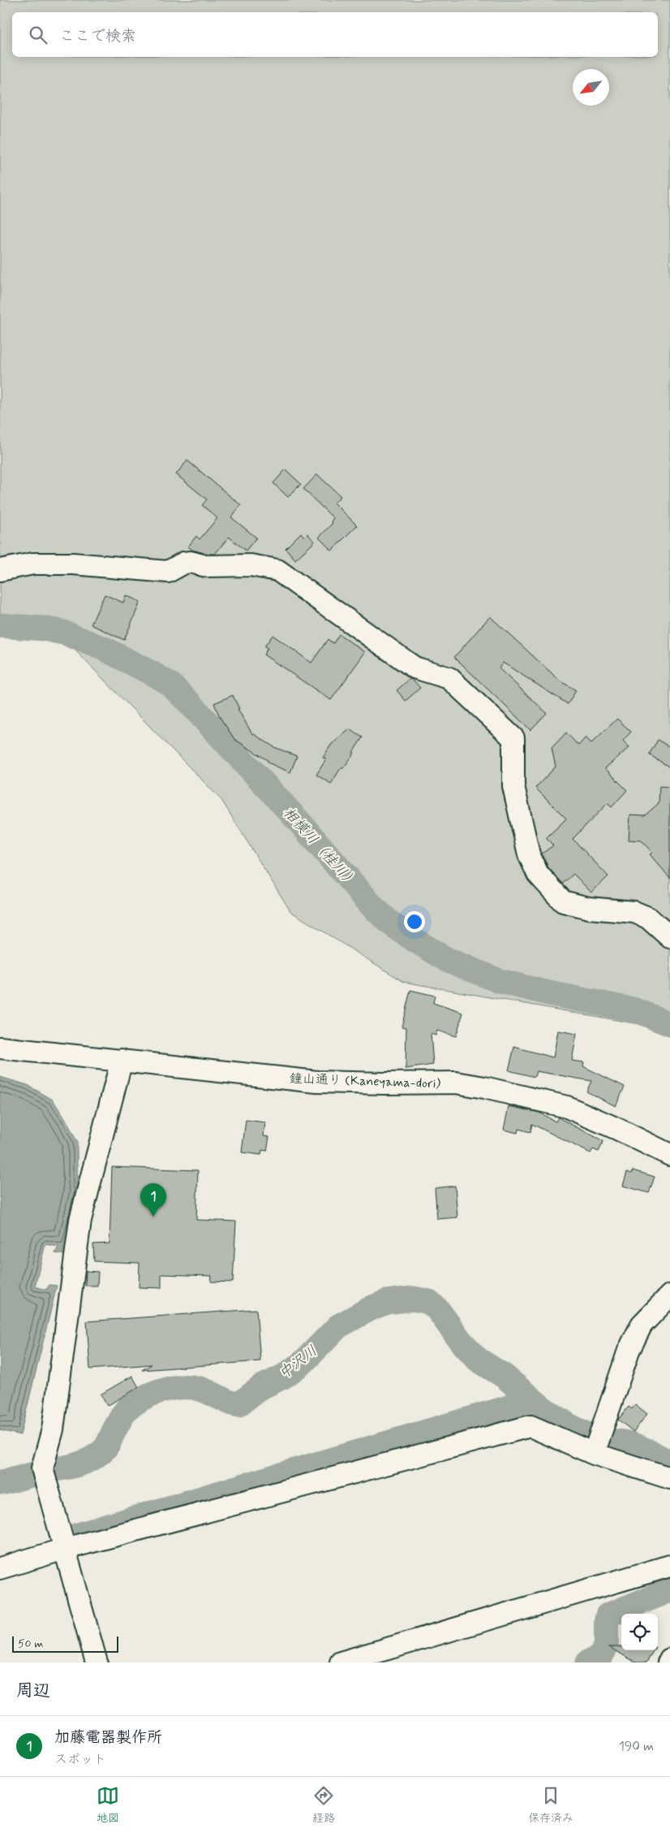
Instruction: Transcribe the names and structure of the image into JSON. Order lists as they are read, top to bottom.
{
  "streets": {
    "street": ["鐘山通り (Kaneyama-dori)"]
  },
  "water": ["相模川（桂川）", "中沢川"],
  "scale_bar": "50 m",
  "north": "bottom left",
  "page": {
    "search": "ここで検索",
    "pins": "1",
    "scale": "50 m",
    "heading": "周辺",
    "list": [
      {
        "mark": "1",
        "name": "加藤電器製作所",
        "note": "スポット",
        "value": "190 m"
      }
    ],
    "nav": ["地図", "経路", "保存済み"]
  }
}
